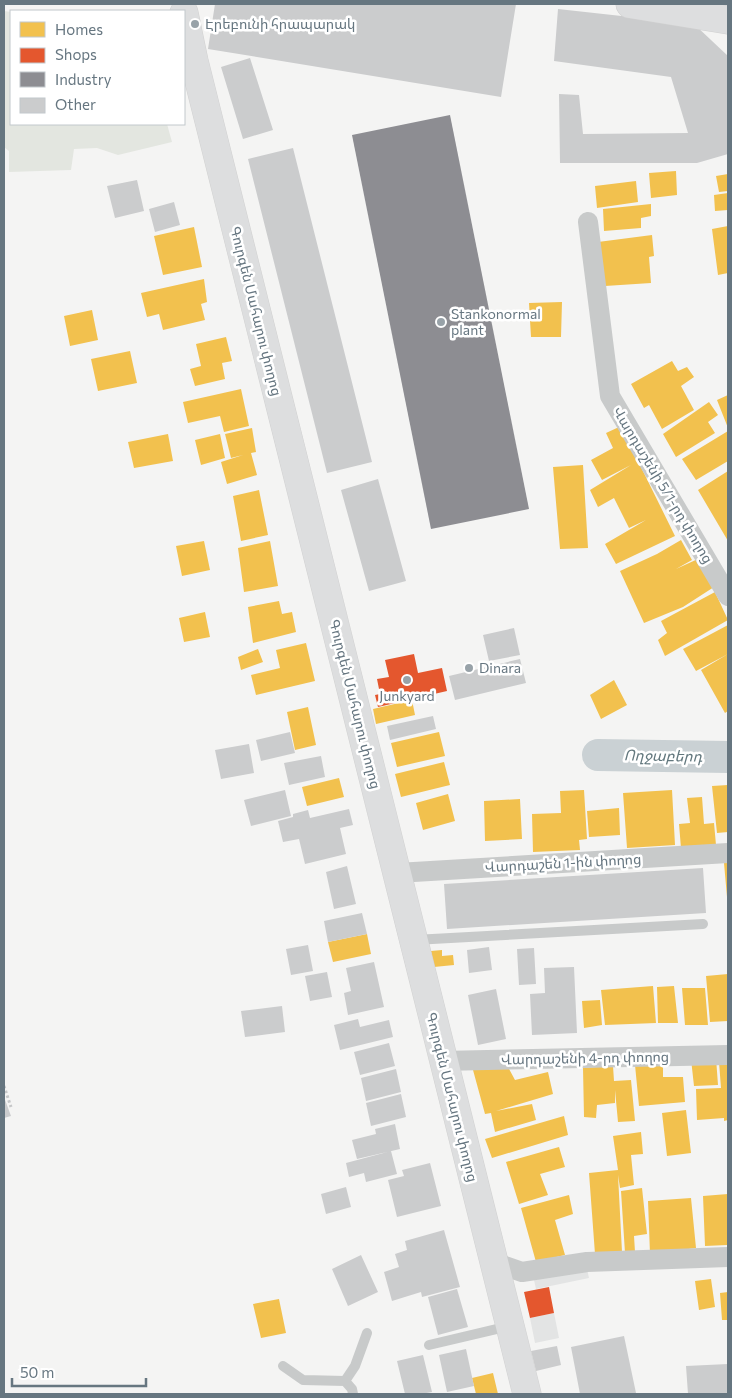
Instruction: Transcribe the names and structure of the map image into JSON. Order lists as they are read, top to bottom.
{
  "streets": {
    "main road": ["Գուրգեն Մահարու փողոց"],
    "street": ["Վարդաշենի 5/1-րդ փողոց", "Վարդաշեն 1-ին փողոց", "Վարդաշենի 4-րդ փողոց"]
  },
  "crossings": [
    ["Գուրգեն Մահարու փողոց", "Վարդաշեն 1-ին փողոց"],
    ["Գուրգեն Մահարու փողոց", "Վարդաշենի 4-րդ փողոց"]
  ],
  "water": ["Ողջաբերդ"],
  "places": [
    "Էրեբունի հրապարակ",
    "Stankonormal plant",
    "Dinara",
    "Junkyard"
  ],
  "legend": [
    "Homes",
    "Shops",
    "Industry",
    "Other"
  ],
  "scale_bar": "50 m"
}
